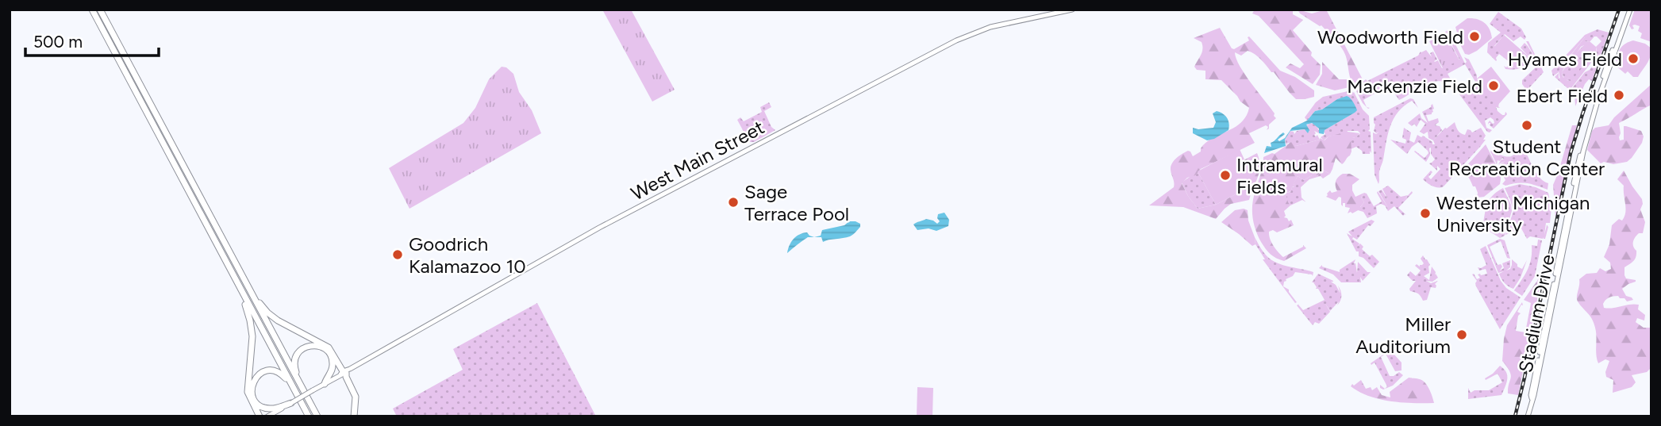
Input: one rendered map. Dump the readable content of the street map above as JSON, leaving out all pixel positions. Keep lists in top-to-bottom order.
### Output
{
  "streets": {
    "main road": ["West Main Street", "Stadium Drive"]
  },
  "places": [
    "Woodworth Field",
    "Hyames Field",
    "Mackenzie Field",
    "Ebert Field",
    "Student Recreation Center",
    "Intramural Fields",
    "Sage Terrace Pool",
    "Western Michigan University",
    "Goodrich Kalamazoo 10",
    "Miller Auditorium"
  ],
  "scale_bar": "500 m"
}
